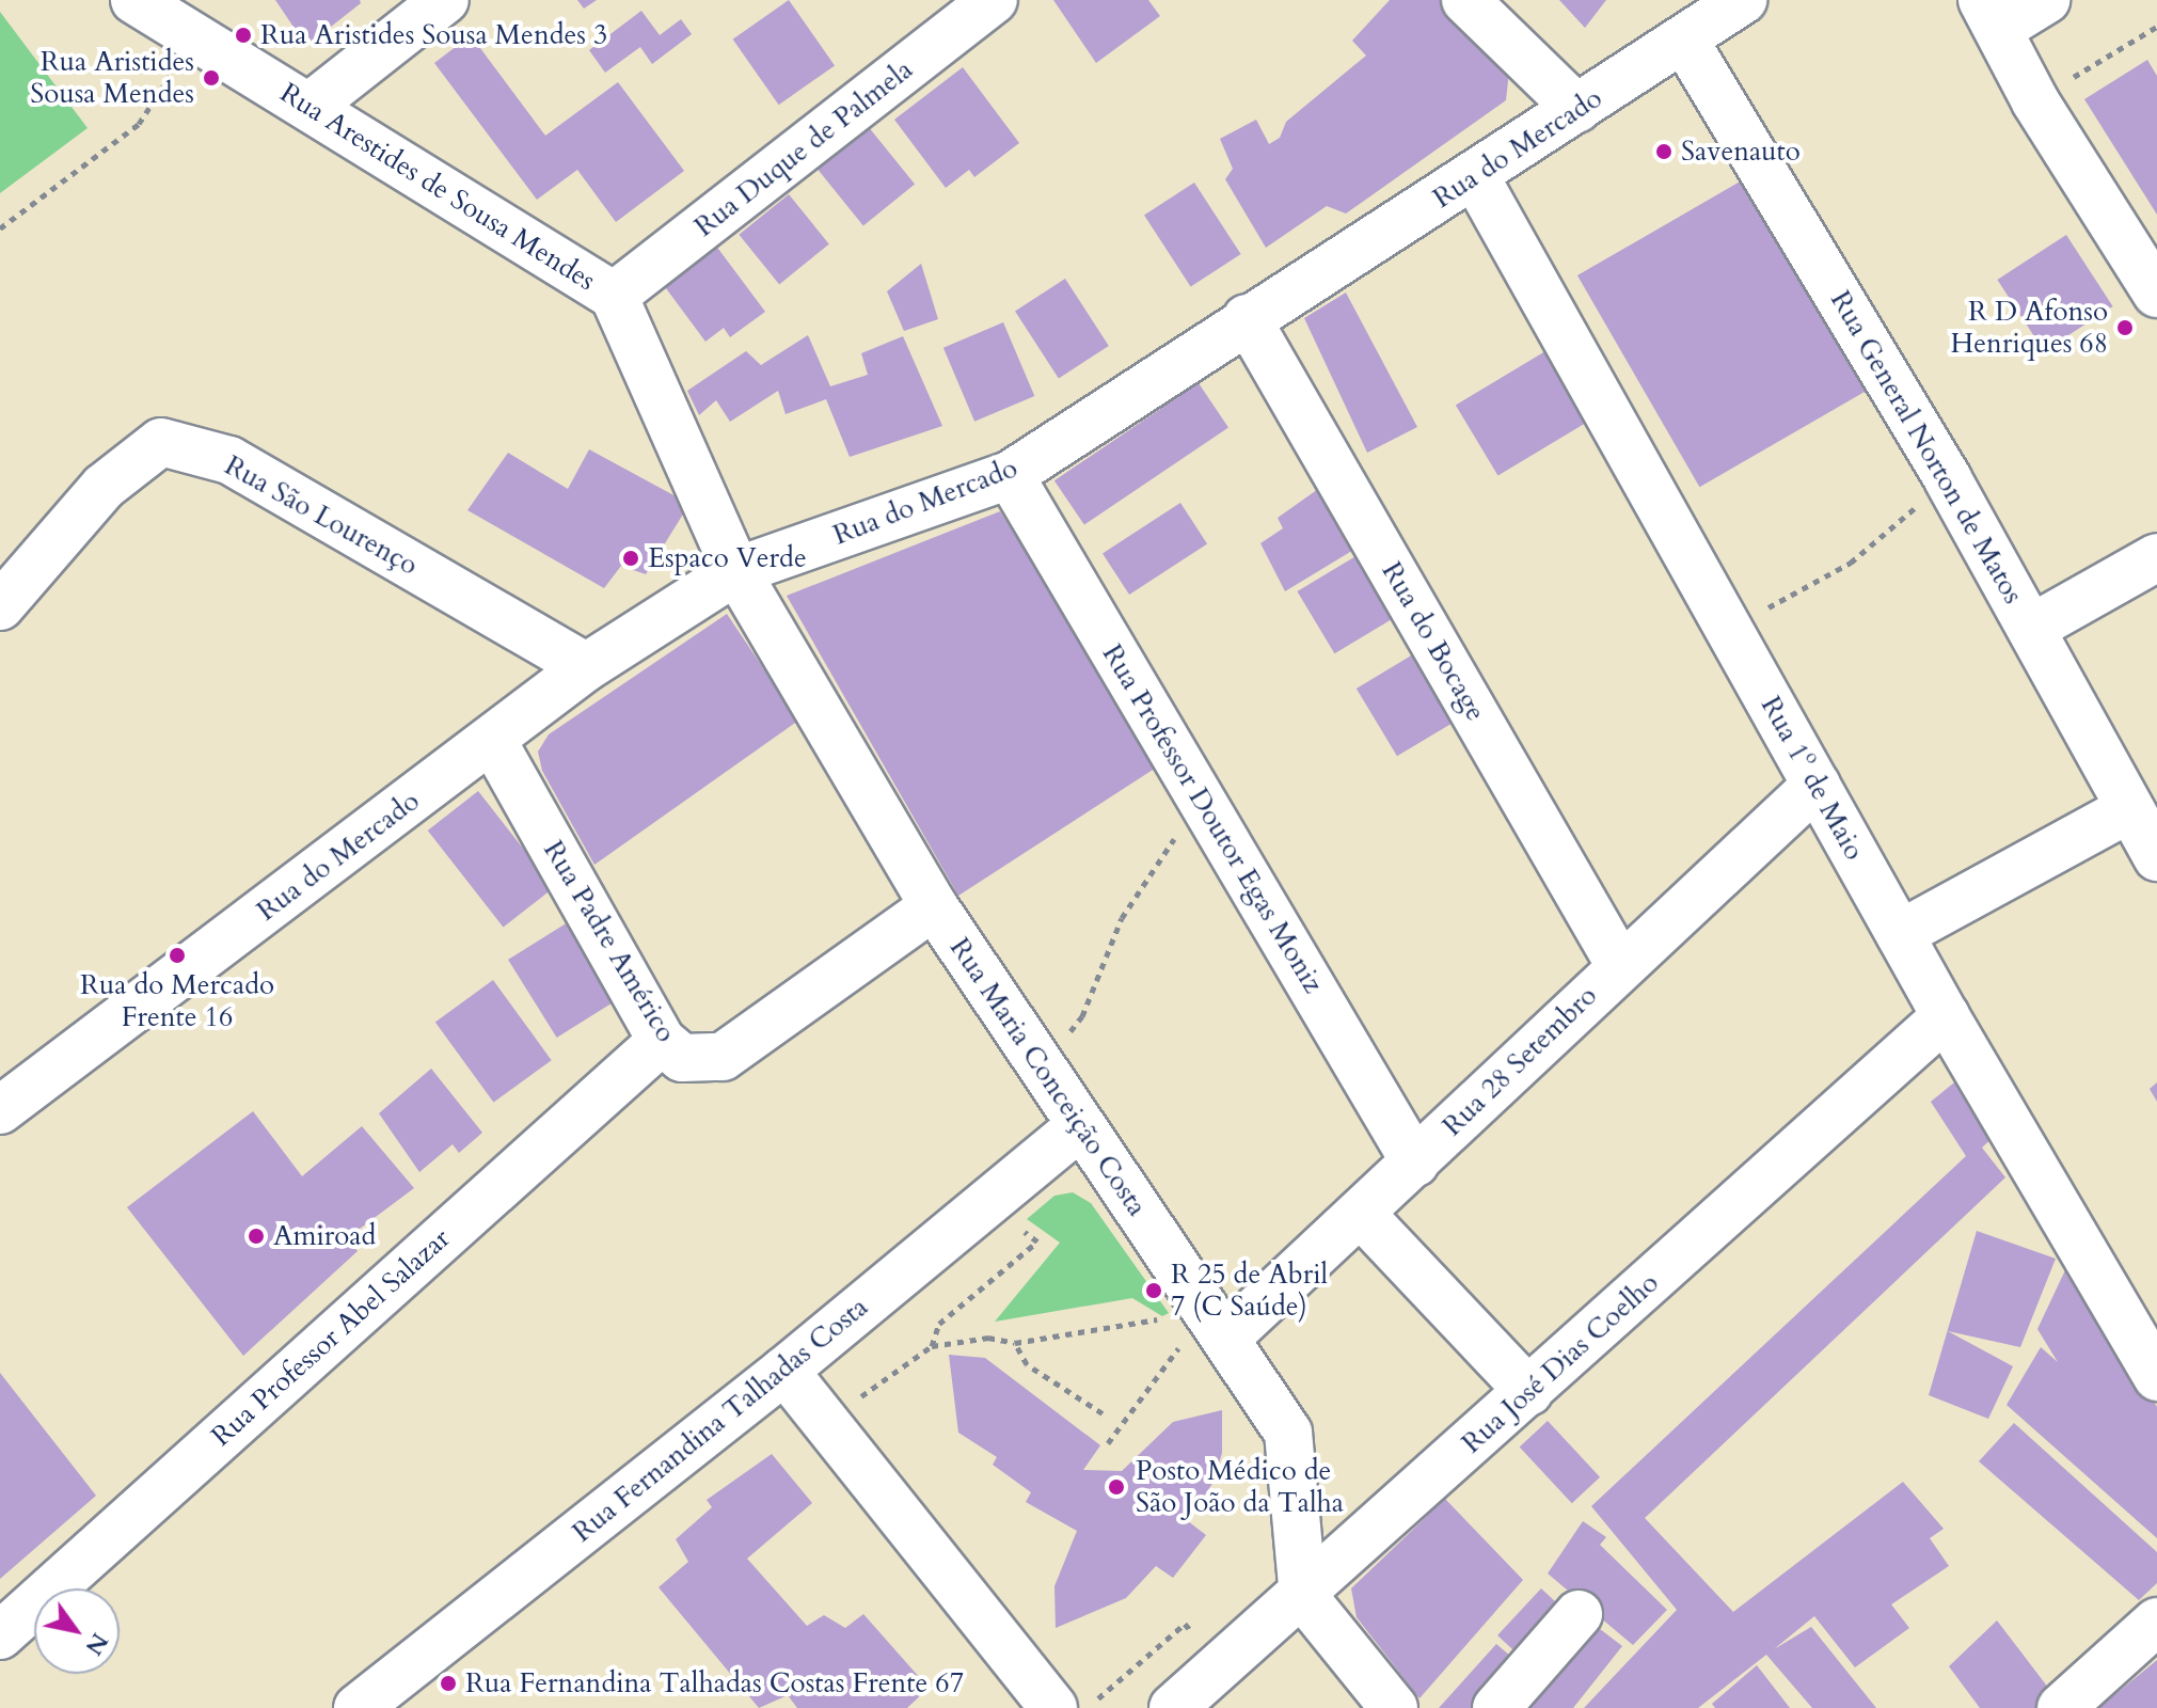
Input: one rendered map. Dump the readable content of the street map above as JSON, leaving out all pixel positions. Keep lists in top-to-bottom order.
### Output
{
  "streets": {
    "street": [
      "Rua Duque de Palmela",
      "Rua do Mercado",
      "Rua Arestides de Sousa Mendes",
      "Rua General Norton de Matos",
      "Rua São Lourenço",
      "Rua do Bocage",
      "Rua 1º de Maio",
      "Rua Professor Doutor Egas Moniz",
      "Rua Padre Américo",
      "Rua 28 Setembro",
      "Rua Maria Conceição Costa",
      "Rua Professor Abel Salazar",
      "Rua José Dias Coelho",
      "Rua Fernandina Talhadas Costa"
    ]
  },
  "crossings": [
    ["Rua Duque de Palmela", "Rua Arestides de Sousa Mendes"],
    ["Rua do Mercado", "Rua Arestides de Sousa Mendes"],
    ["Rua do Mercado", "Rua General Norton de Matos"],
    ["Rua do Mercado", "Rua São Lourenço"],
    ["Rua do Mercado", "Rua do Bocage"],
    ["Rua do Mercado", "Rua 1º de Maio"],
    ["Rua do Mercado", "Rua Professor Doutor Egas Moniz"],
    ["Rua do Mercado", "Rua Padre Américo"],
    ["Rua do Mercado", "Rua Maria Conceição Costa"],
    ["Rua Arestides de Sousa Mendes", "Rua Maria Conceição Costa"],
    ["Rua do Bocage", "Rua 28 Setembro"],
    ["Rua 1º de Maio", "Rua 28 Setembro"],
    ["Rua 1º de Maio", "Rua José Dias Coelho"],
    ["Rua Professor Doutor Egas Moniz", "Rua 28 Setembro"],
    ["Rua Padre Américo", "Rua Maria Conceição Costa"],
    ["Rua Padre Américo", "Rua Professor Abel Salazar"],
    ["Rua 28 Setembro", "Rua Maria Conceição Costa"],
    ["Rua Maria Conceição Costa", "Rua José Dias Coelho"],
    ["Rua Maria Conceição Costa", "Rua Fernandina Talhadas Costa"]
  ],
  "places": [
    "Rua Aristides Sousa Mendes 3",
    "Rua Aristides Sousa Mendes",
    "Savenauto",
    "R D Afonso Henriques 68",
    "Espaco Verde",
    "Rua do Mercado Frente 16",
    "Amiroad",
    "R 25 de Abril 7 (C Saúde)",
    "Posto Médico de São João da Talha",
    "Rua Fernandina Talhadas Costas Frente 67"
  ],
  "north": "bottom right"
}
